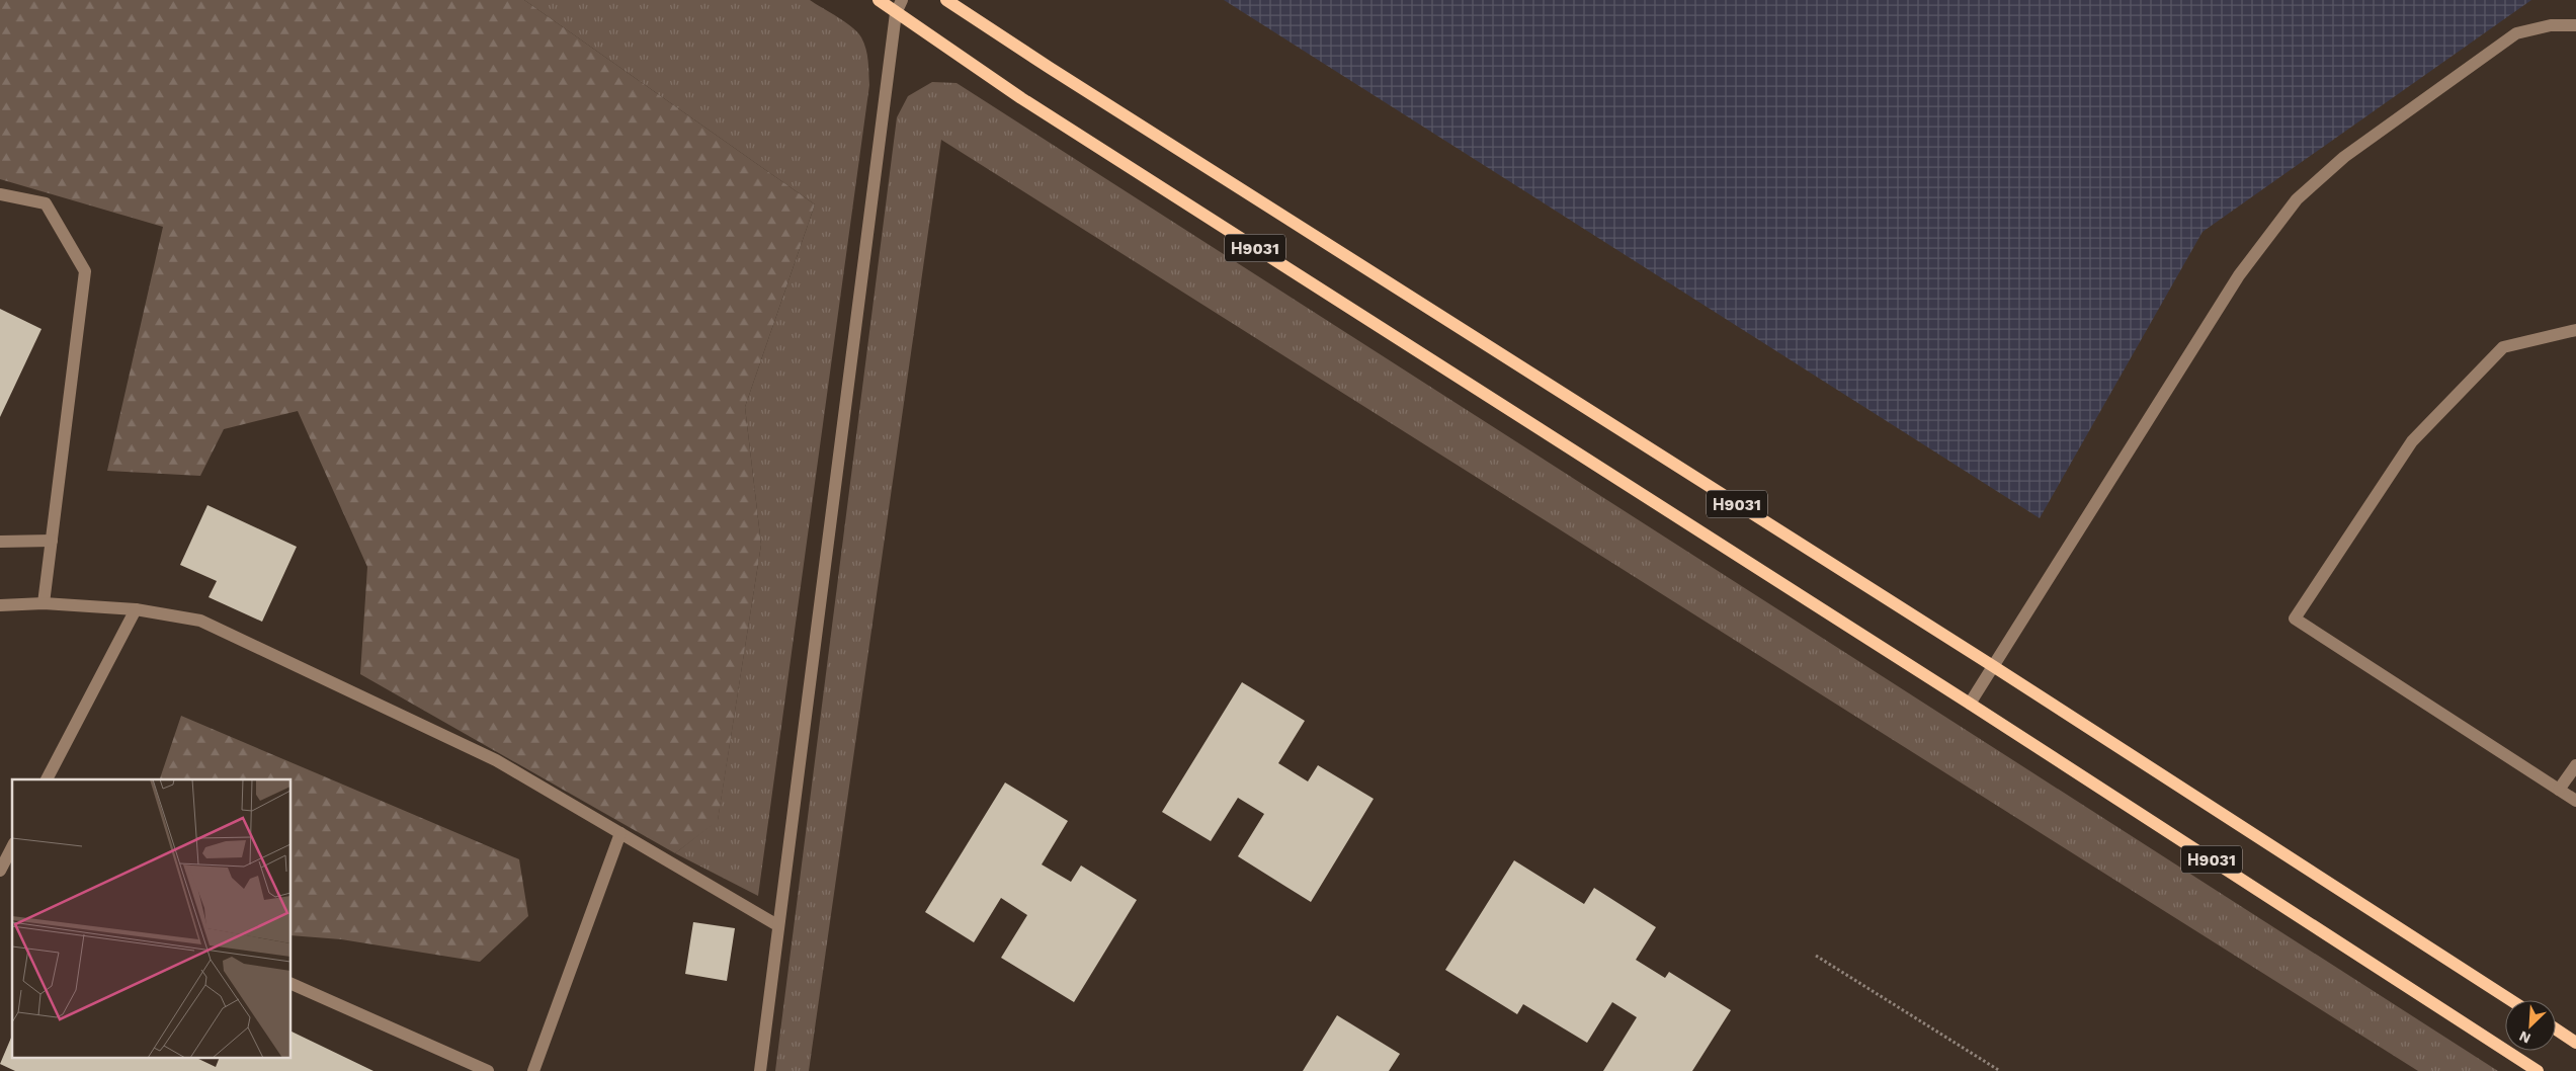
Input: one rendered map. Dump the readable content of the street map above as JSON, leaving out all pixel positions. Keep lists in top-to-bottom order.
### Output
{
  "streets": {
    "main road": ["Н9031"]
  },
  "north": "bottom left"
}
